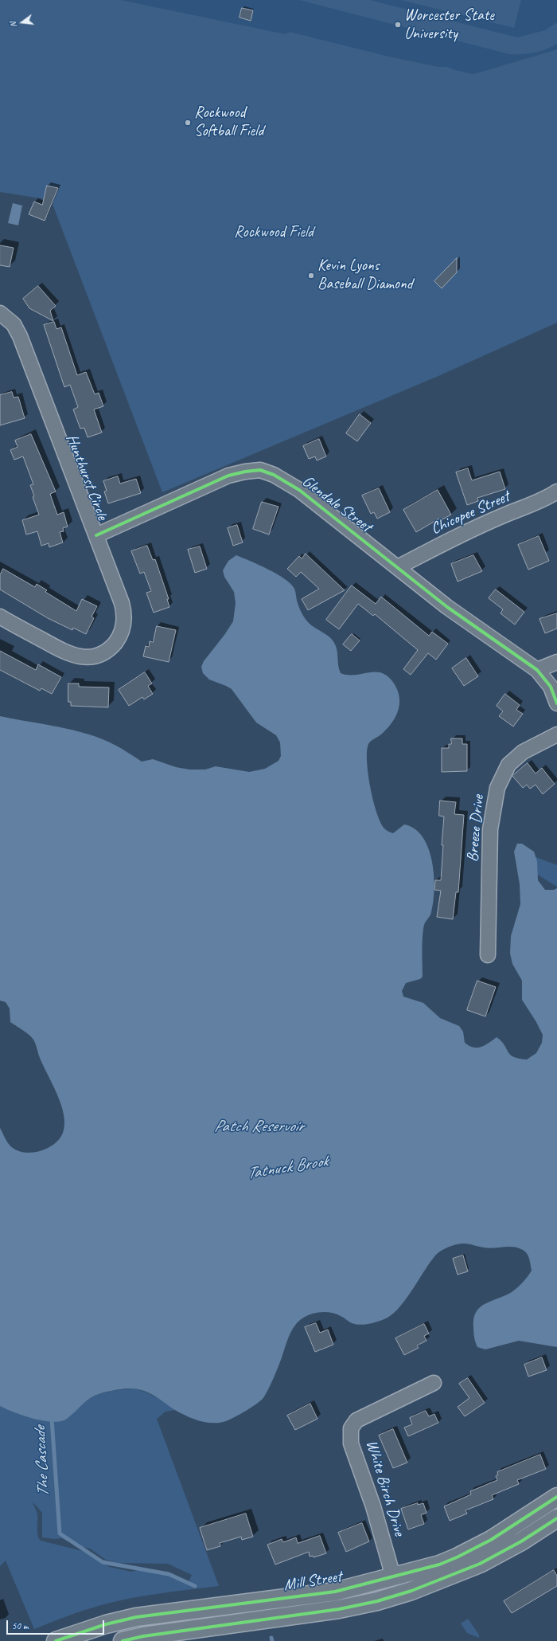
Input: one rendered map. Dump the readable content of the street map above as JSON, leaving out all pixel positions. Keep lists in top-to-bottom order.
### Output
{
  "streets": {
    "main road": ["Mill Street"],
    "street": [
      "Hunthurst Circle",
      "Glendale Street",
      "Chicopee Street",
      "Breeze Drive",
      "White Birch Drive"
    ]
  },
  "crossings": [
    ["Hunthurst Circle", "Glendale Street"],
    ["Glendale Street", "Chicopee Street"],
    ["White Birch Drive", "Mill Street"]
  ],
  "water": ["Patch Reservoir", "Tatnuck Brook", "The Cascade"],
  "parks": ["Rockwood Field"],
  "places": ["Worcester State University", "Rockwood Softball Field", "Kevin Lyons Baseball Diamond"],
  "scale_bar": "50 m",
  "north": "left"
}
